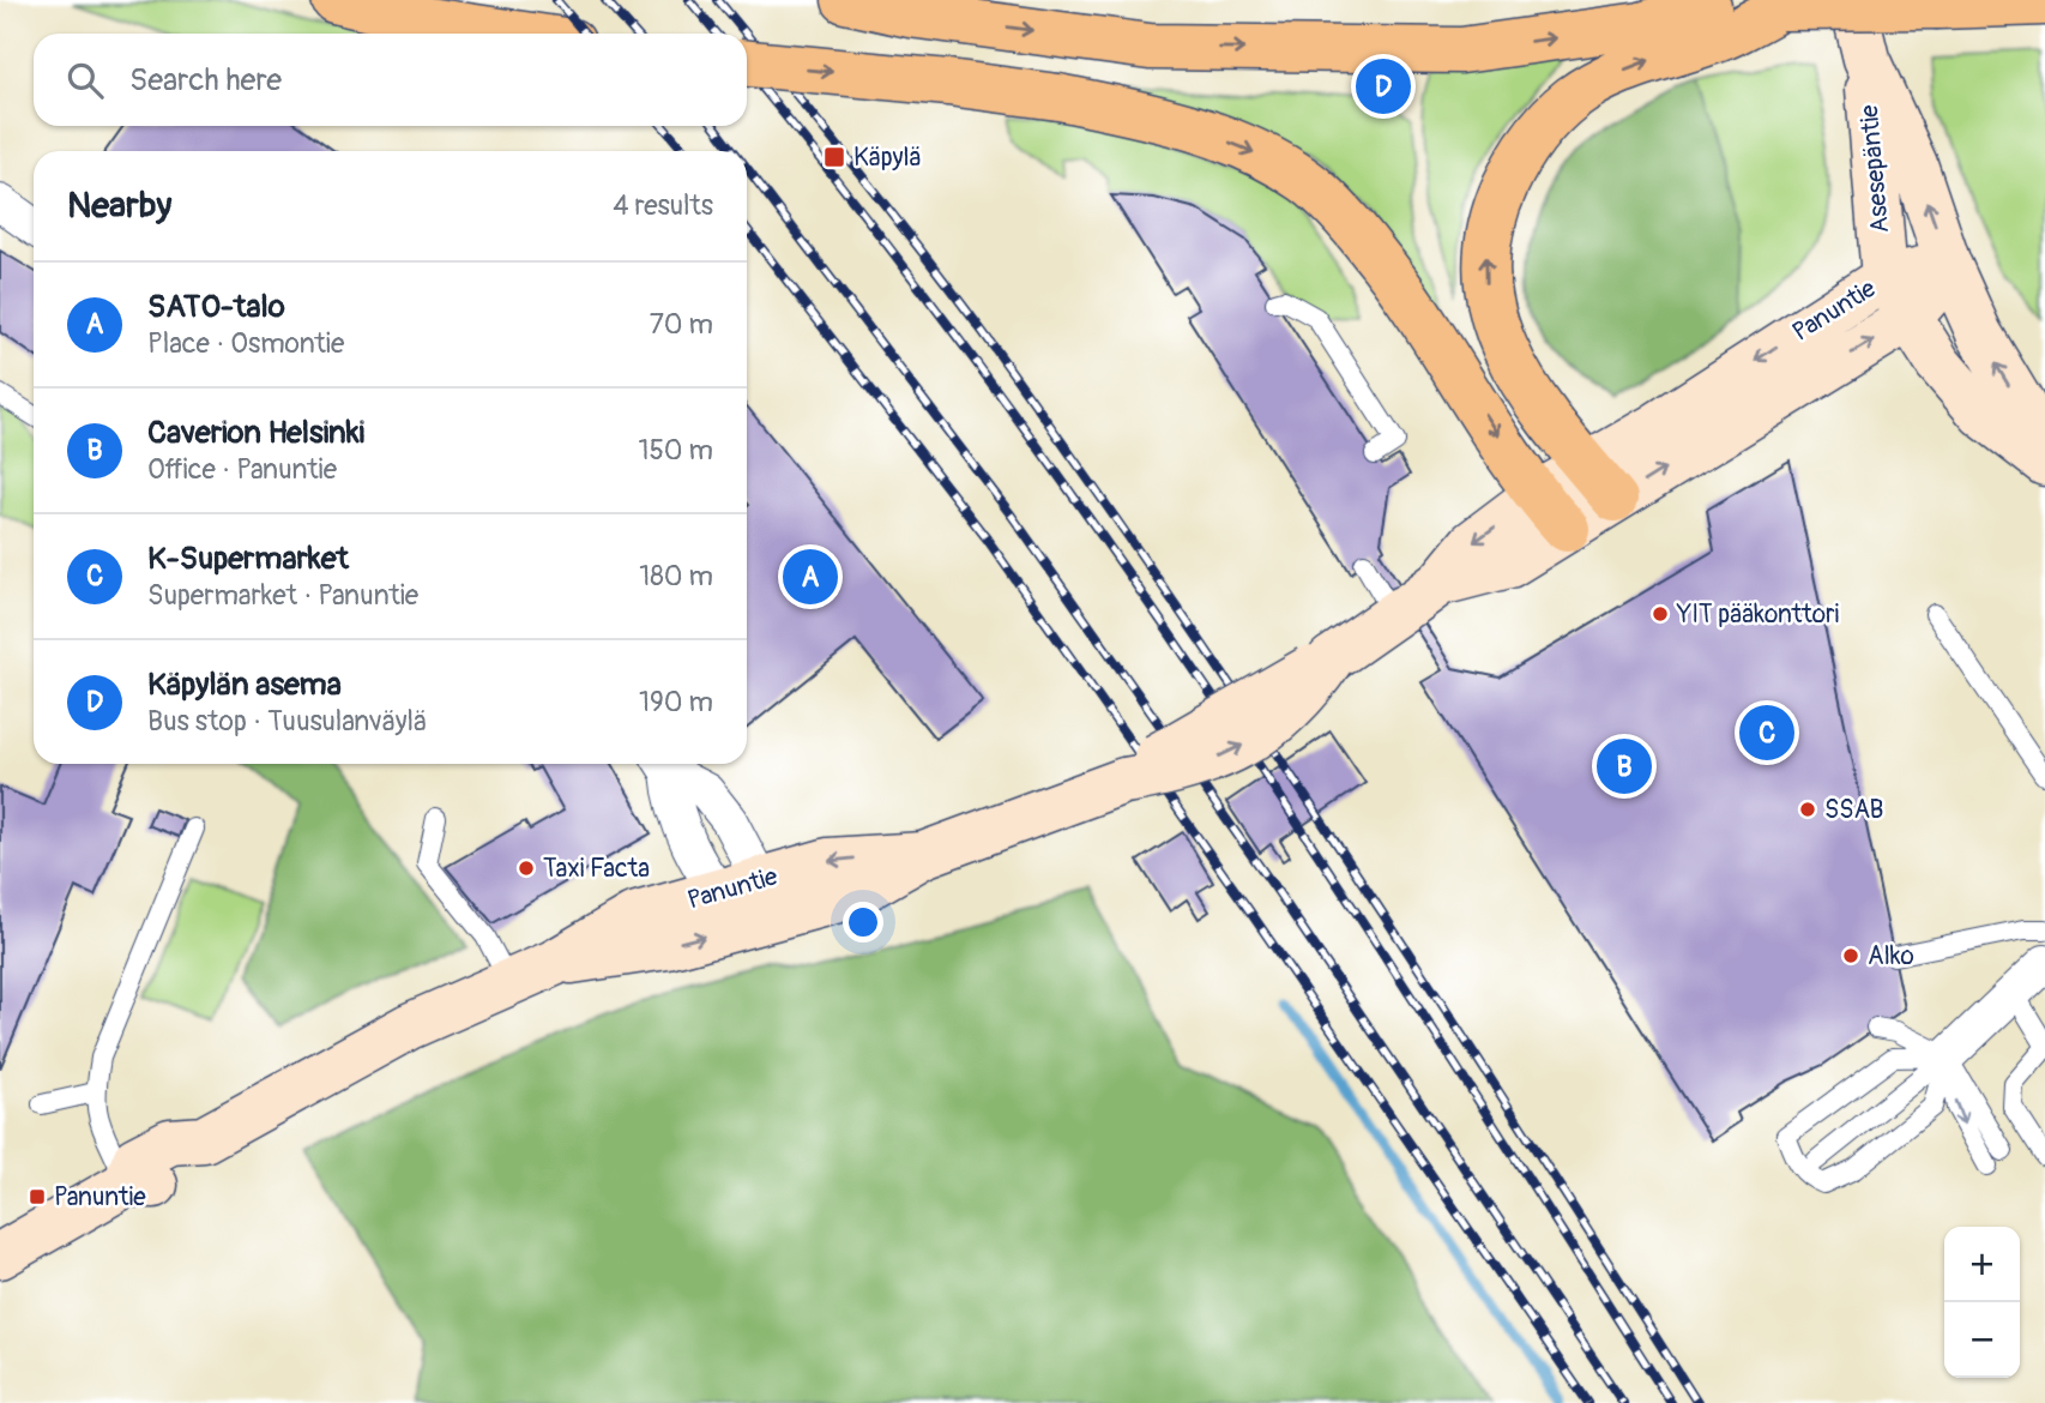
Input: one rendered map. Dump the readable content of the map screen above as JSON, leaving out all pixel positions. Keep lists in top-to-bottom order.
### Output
{
  "streets": {
    "main road": ["Asesepäntie", "Panuntie"]
  },
  "crossings": [
    ["Asesepäntie", "Panuntie"]
  ],
  "places": {
    "transit": ["Käpylä", "Panuntie"],
    "other": [
      "YIT pääkonttori",
      "SSAB",
      "Taxi Facta",
      "Alko"
    ]
  },
  "page": {
    "search": "Search here",
    "pins": [
      "D",
      "A",
      "C",
      "B"
    ],
    "heading": ["Nearby", "4 results"],
    "list": [
      {
        "mark": "A",
        "name": "SATO-talo",
        "note": "Place · Osmontie",
        "value": "70 m"
      },
      {
        "mark": "B",
        "name": "Caverion Helsinki",
        "note": "Office · Panuntie",
        "value": "150 m"
      },
      {
        "mark": "C",
        "name": "K-Supermarket",
        "note": "Supermarket · Panuntie",
        "value": "180 m"
      },
      {
        "mark": "D",
        "name": "Käpylän asema",
        "note": "Bus stop · Tuusulanväylä",
        "value": "190 m"
      }
    ],
    "map_buttons": ["+", "−"]
  }
}
